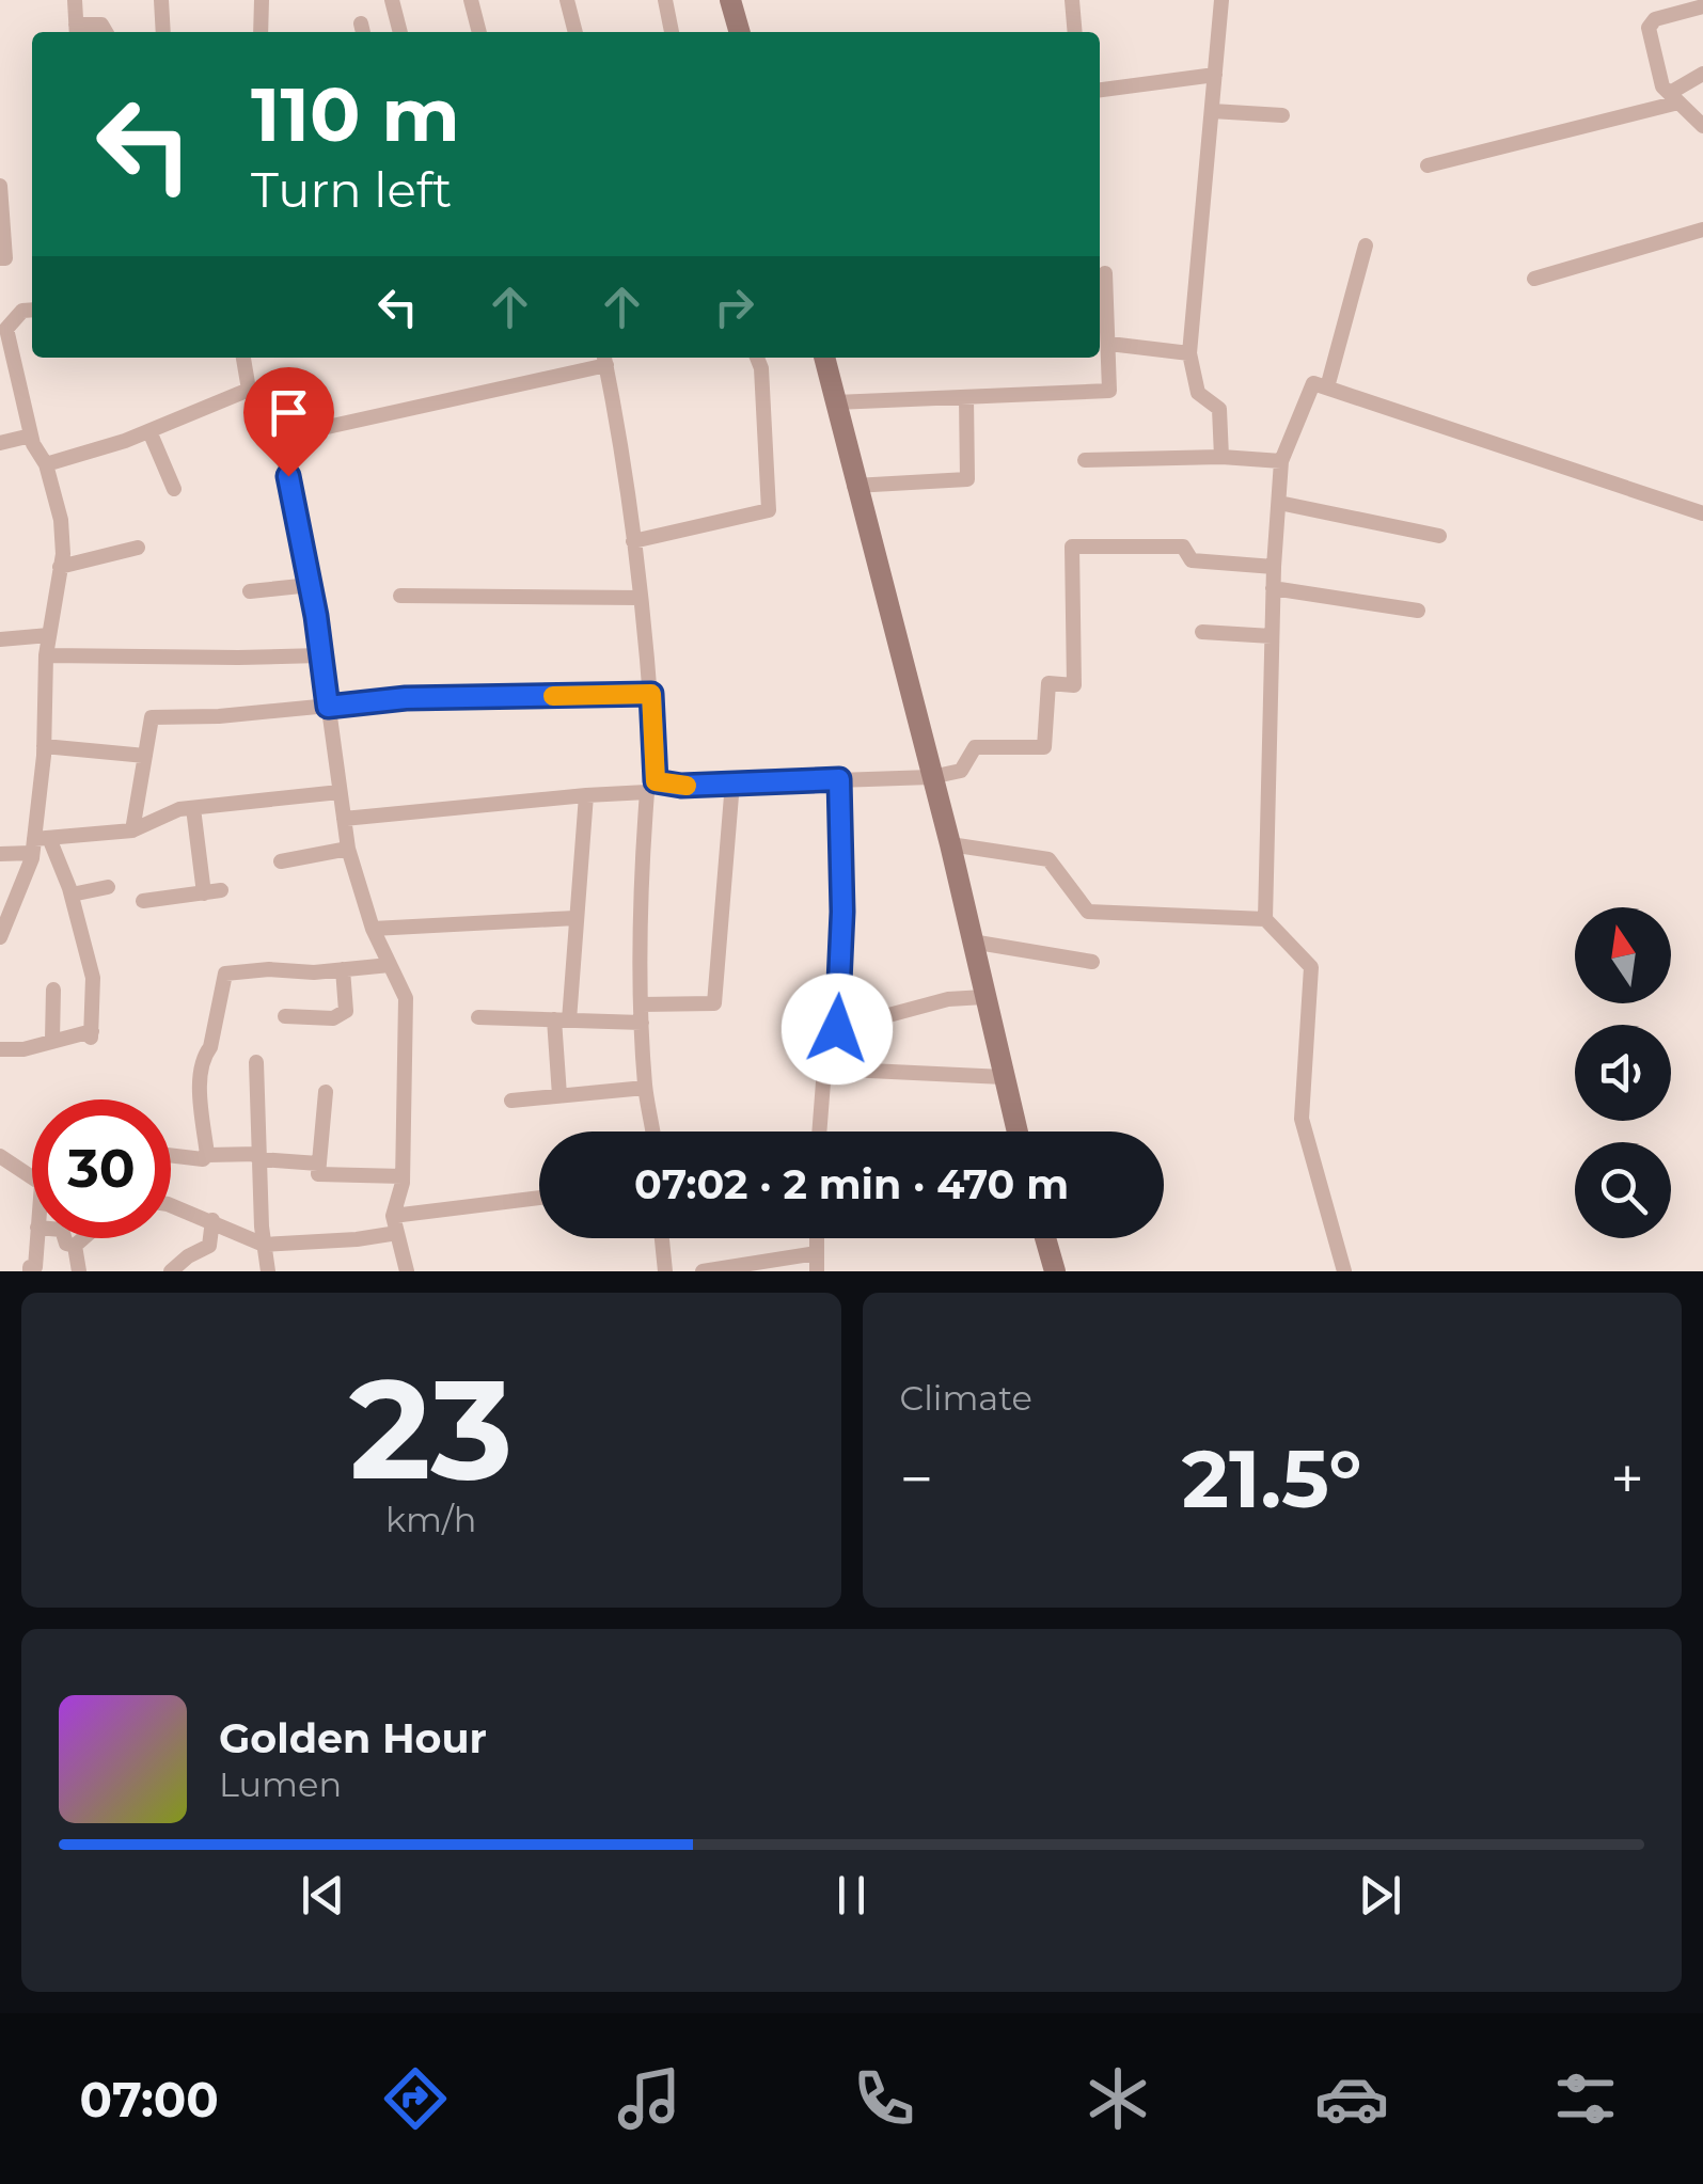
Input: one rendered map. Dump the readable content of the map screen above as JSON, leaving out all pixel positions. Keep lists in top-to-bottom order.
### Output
{
  "north": "top",
  "page": {
    "turn": ["110 m", "Turn left"],
    "limit": "30",
    "trip": "07:02 · 2 min · 470 m",
    "tile": [
      ["23", "km/h"],
      "Climate"
    ],
    "heat": ["−", "21.5°", "+"],
    "song": ["Golden Hour", "Lumen"],
    "tabs": "07:00"
  }
}
